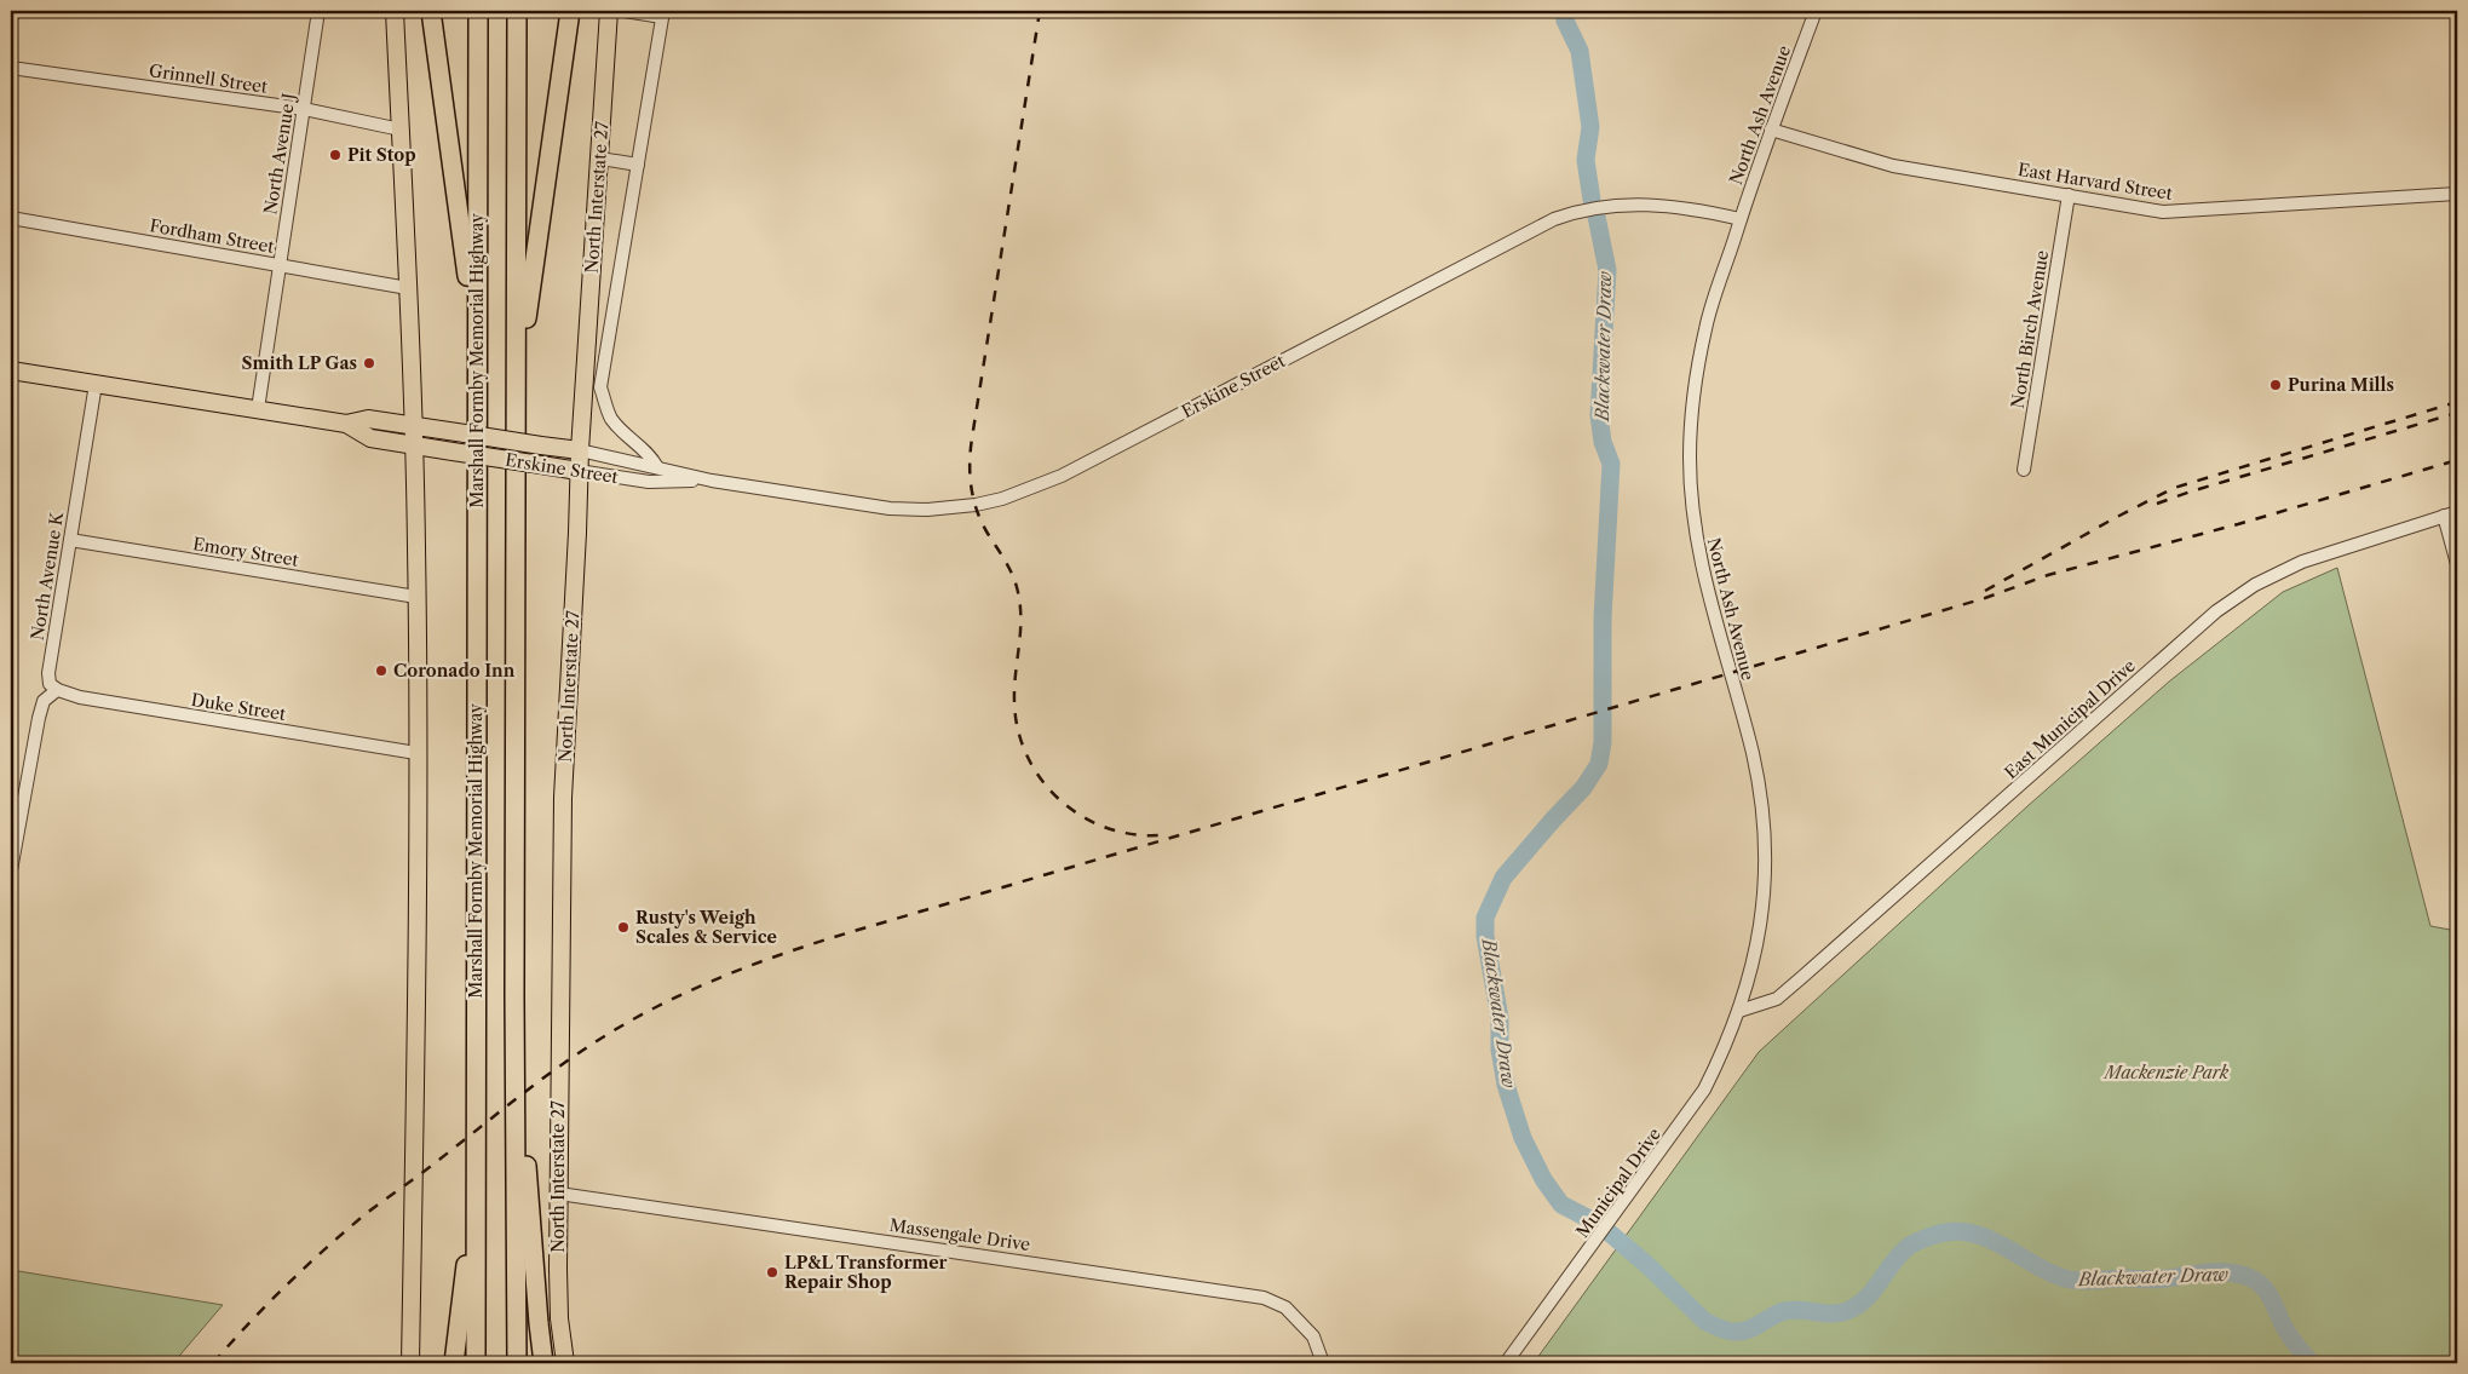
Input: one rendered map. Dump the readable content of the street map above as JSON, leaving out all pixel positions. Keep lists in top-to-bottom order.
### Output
{
  "streets": {
    "highway": ["Marshall Formby Memorial Highway"],
    "main road": ["North Interstate 27", "Erskine Street"],
    "street": [
      "Grinnell Street",
      "North Ash Avenue",
      "North Avenue J",
      "East Harvard Street",
      "Fordham Street",
      "North Birch Avenue",
      "Emory Street",
      "North Avenue K",
      "Duke Street",
      "East Municipal Drive",
      "Municipal Drive",
      "Massengale Drive"
    ]
  },
  "crossings": [
    ["Grinnell Street", "North Avenue J"],
    ["North Ash Avenue", "East Harvard Street"],
    ["North Ash Avenue", "Erskine Street"],
    ["North Ash Avenue", "East Municipal Drive"],
    ["North Ash Avenue", "Municipal Drive"],
    ["North Avenue J", "Fordham Street"],
    ["North Avenue J", "Erskine Street"],
    ["East Harvard Street", "North Birch Avenue"],
    ["North Interstate 27", "Erskine Street"],
    ["North Interstate 27", "Massengale Drive"],
    ["Erskine Street", "North Avenue K"],
    ["Emory Street", "North Avenue K"],
    ["North Avenue K", "Duke Street"],
    ["East Municipal Drive", "Municipal Drive"]
  ],
  "water": ["Blackwater Draw"],
  "parks": ["Mackenzie Park"],
  "places": [
    "Pit Stop",
    "Smith LP Gas",
    "Purina Mills",
    "Coronado Inn",
    "Rusty's Weigh Scales & Service",
    "LP&L Transformer Repair Shop"
  ]
}
